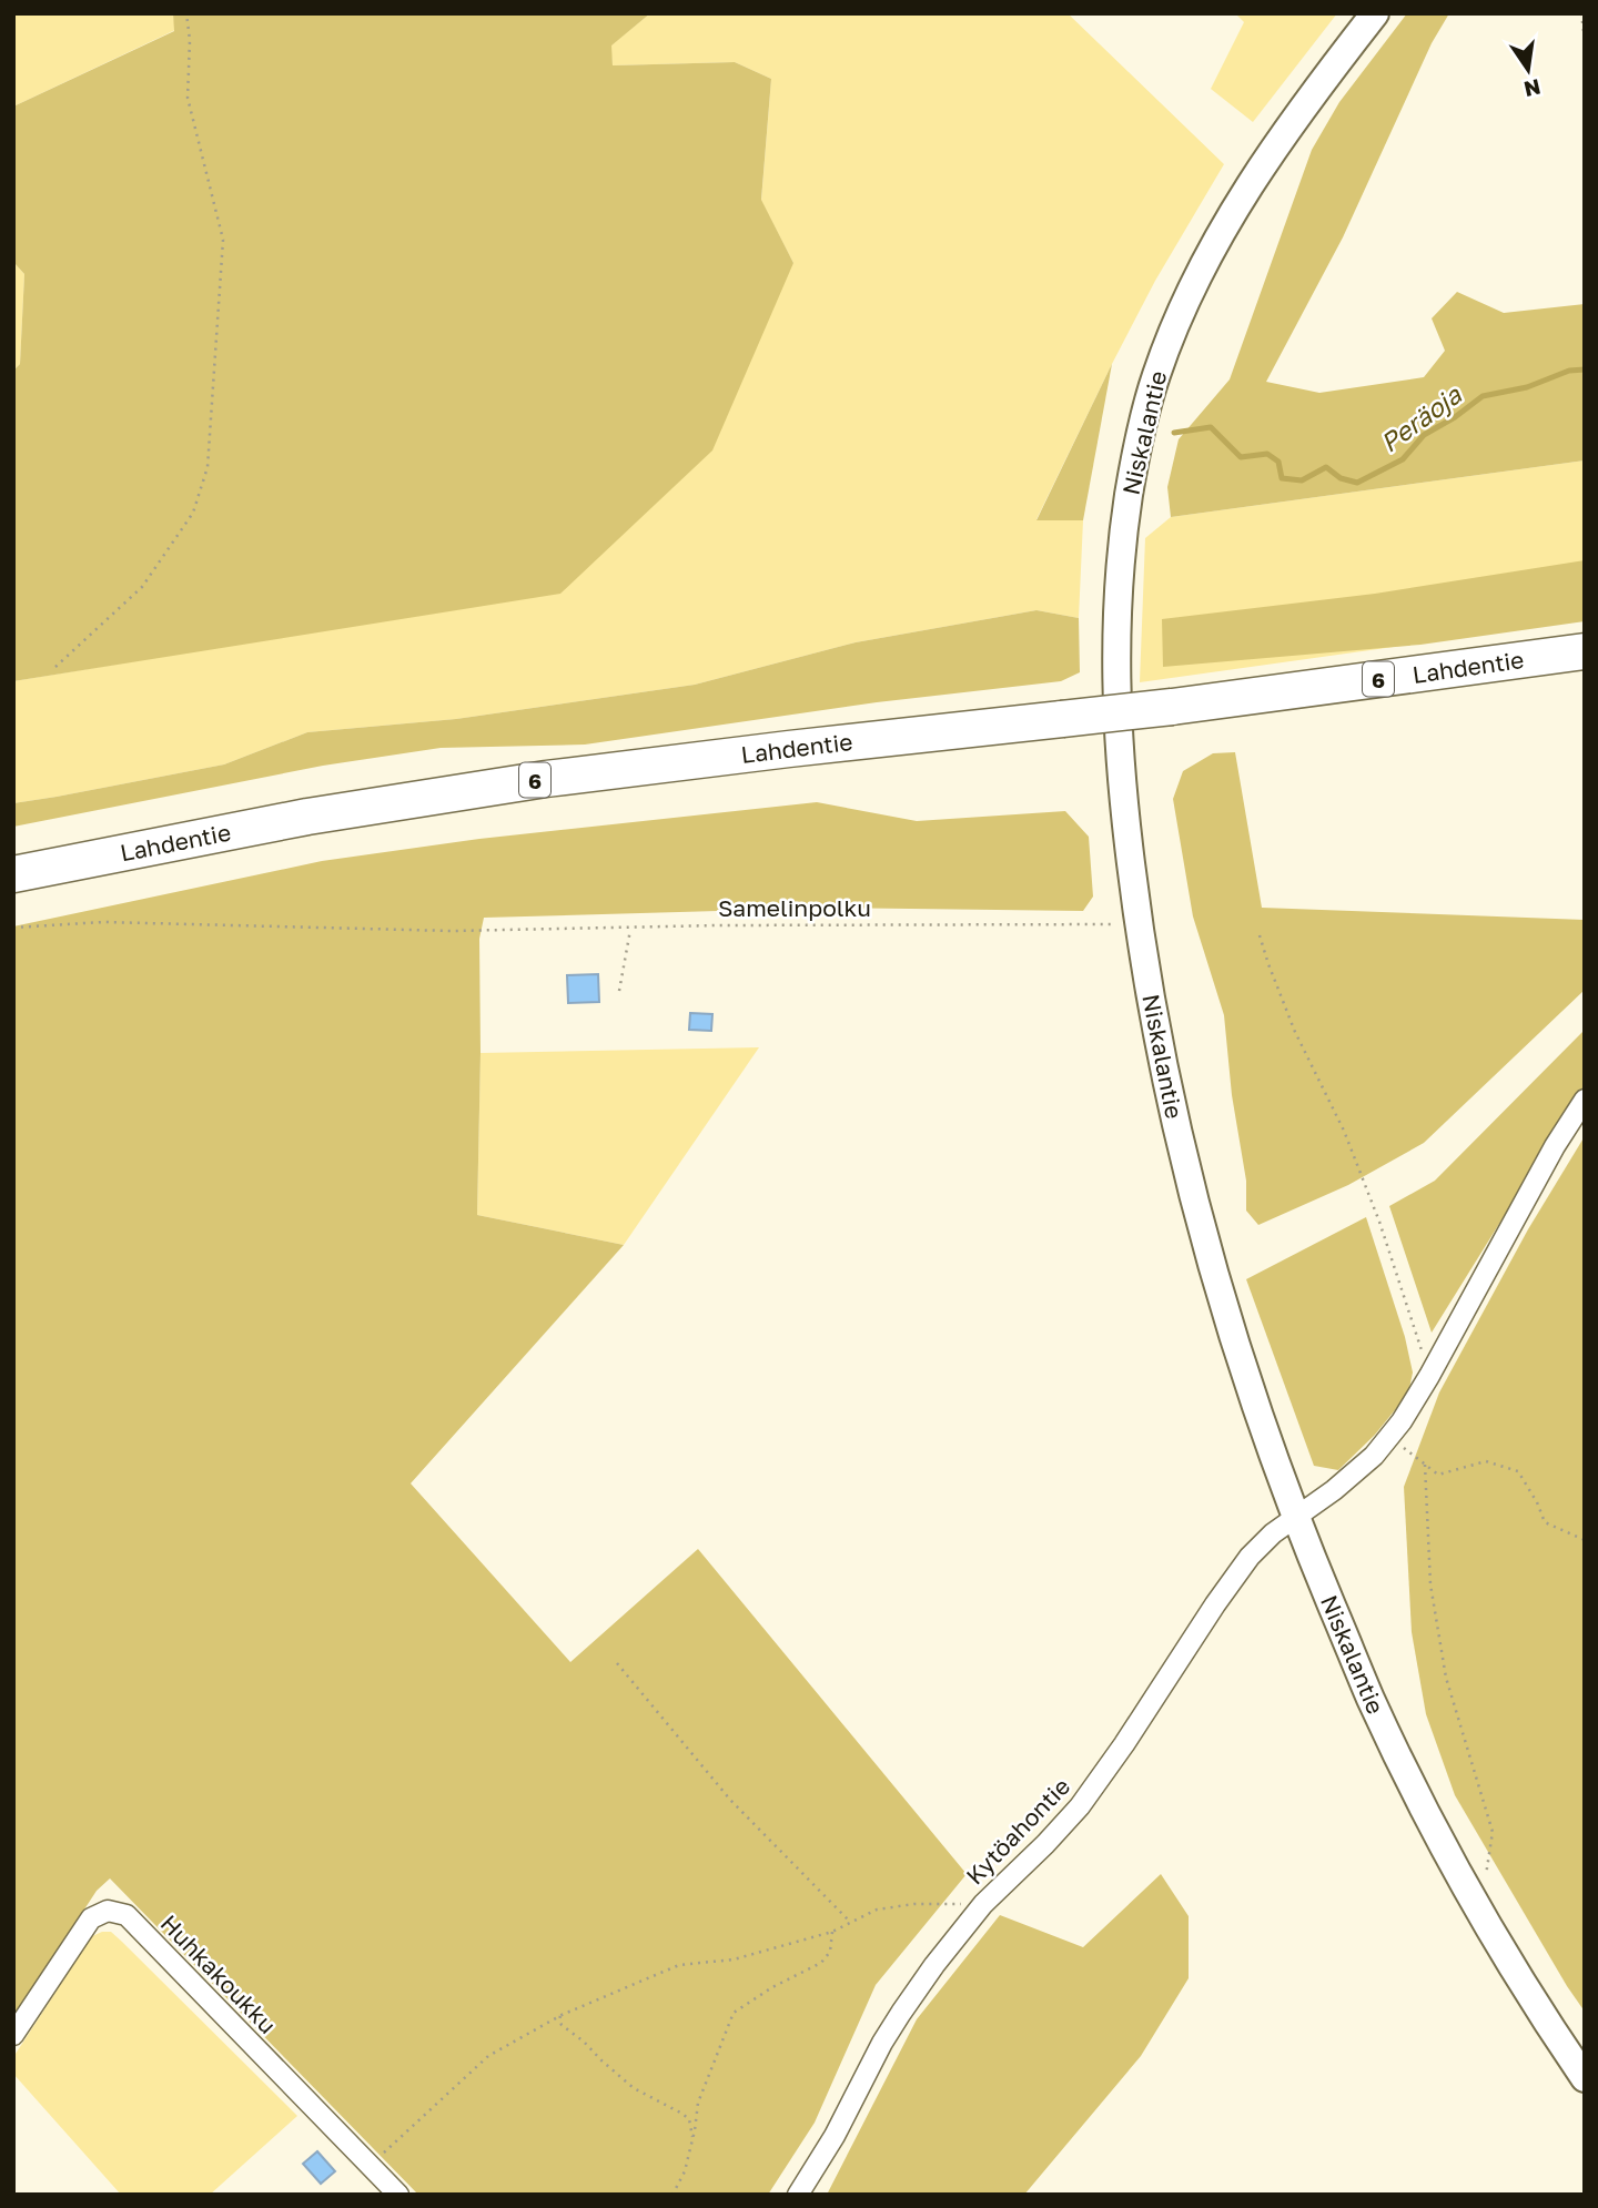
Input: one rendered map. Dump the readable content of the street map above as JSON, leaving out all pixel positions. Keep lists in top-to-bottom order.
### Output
{
  "streets": {
    "highway": ["Lahdentie", "6"],
    "street": ["Niskalantie", "Kytöahontie", "Huhkakoukku"],
    "path": ["Samelinpolku"]
  },
  "crossings": [
    ["Niskalantie", "Samelinpolku"],
    ["Niskalantie", "Kytöahontie"]
  ],
  "water": ["Peräoja"],
  "north": "bottom"
}
